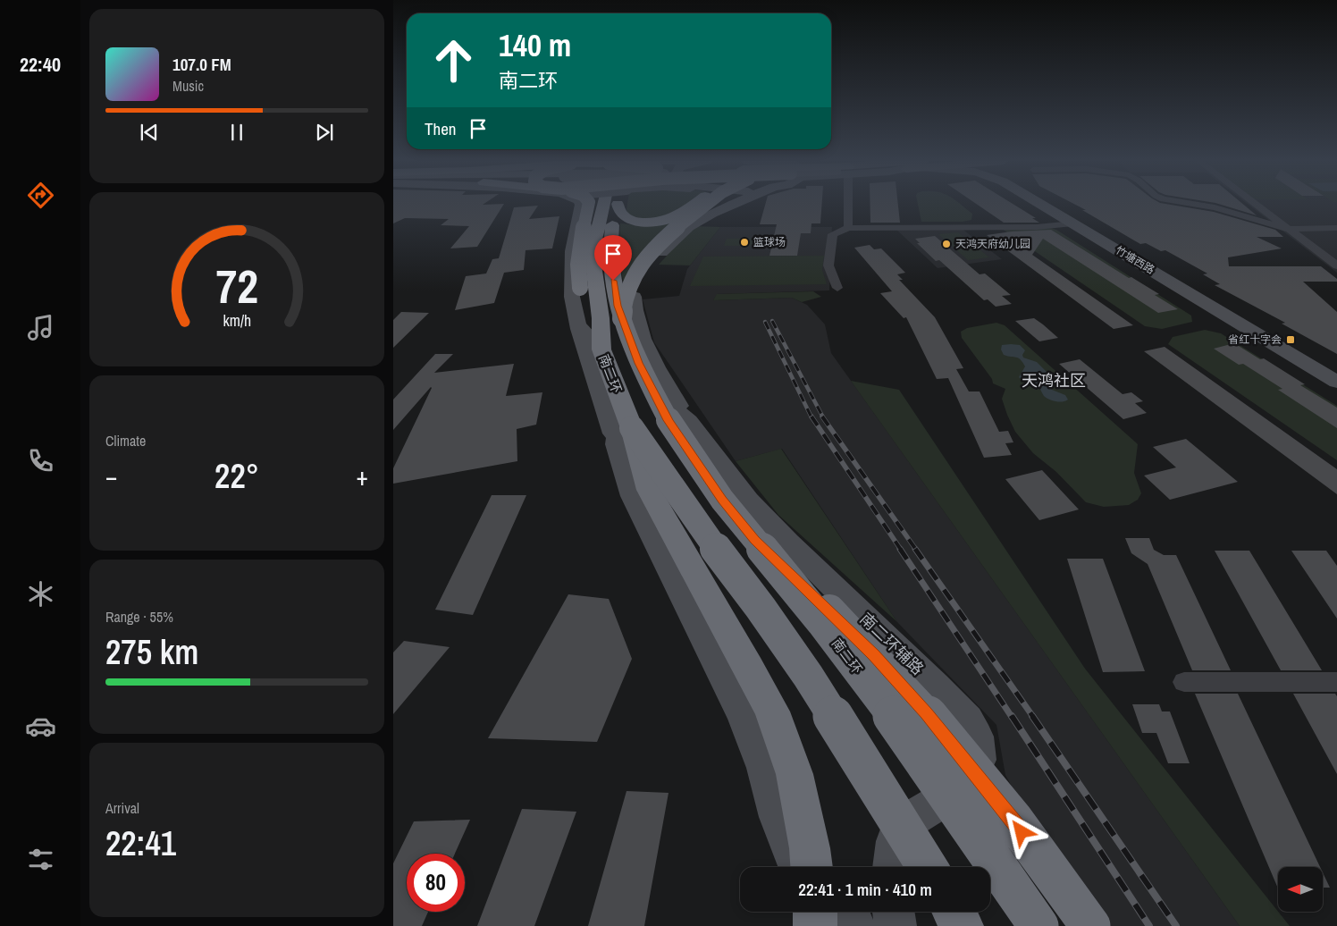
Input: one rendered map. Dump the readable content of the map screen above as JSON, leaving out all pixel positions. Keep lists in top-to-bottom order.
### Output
{
  "streets": {
    "highway": ["南二环"],
    "street": ["竹塘西路", "南二环辅路"]
  },
  "crossings": [
    ["南二环", "南二环辅路"]
  ],
  "districts": ["天鸿社区"],
  "places": {
    "other": ["篮球场", "天鸿天府幼儿园"],
    "transit": ["省红十字会"]
  },
  "north": "left",
  "page": {
    "tabs": "22:40",
    "turn": ["140 m", "南二环"],
    "song": ["107.0 FM", "Music"],
    "then": "Then",
    "tile": [
      "Climate",
      ["Range · 55%", "275 km"],
      ["Arrival", "22:41"]
    ],
    "heat": ["−", "22°", "+"],
    "limit": "80",
    "trip": "22:41 · 1 min · 410 m",
    "gauge": ["72", "km/h"]
  }
}
